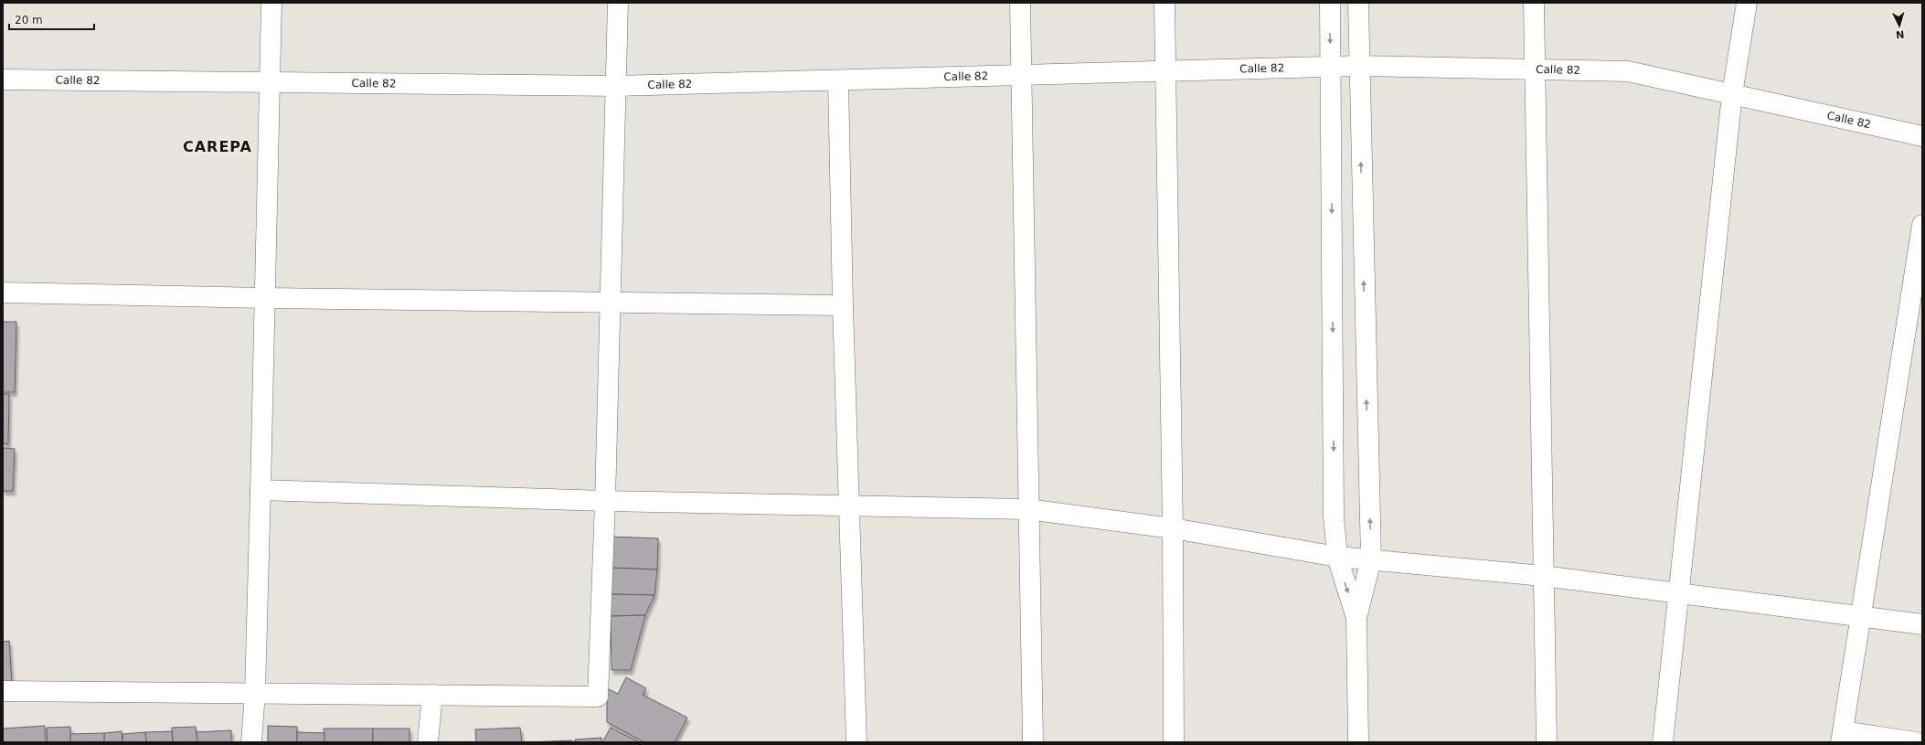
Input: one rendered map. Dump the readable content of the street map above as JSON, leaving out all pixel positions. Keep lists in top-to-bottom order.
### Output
{
  "streets": {
    "street": ["Calle 82"]
  },
  "districts": ["CAREPA"],
  "scale_bar": "20 m",
  "north": "bottom"
}
